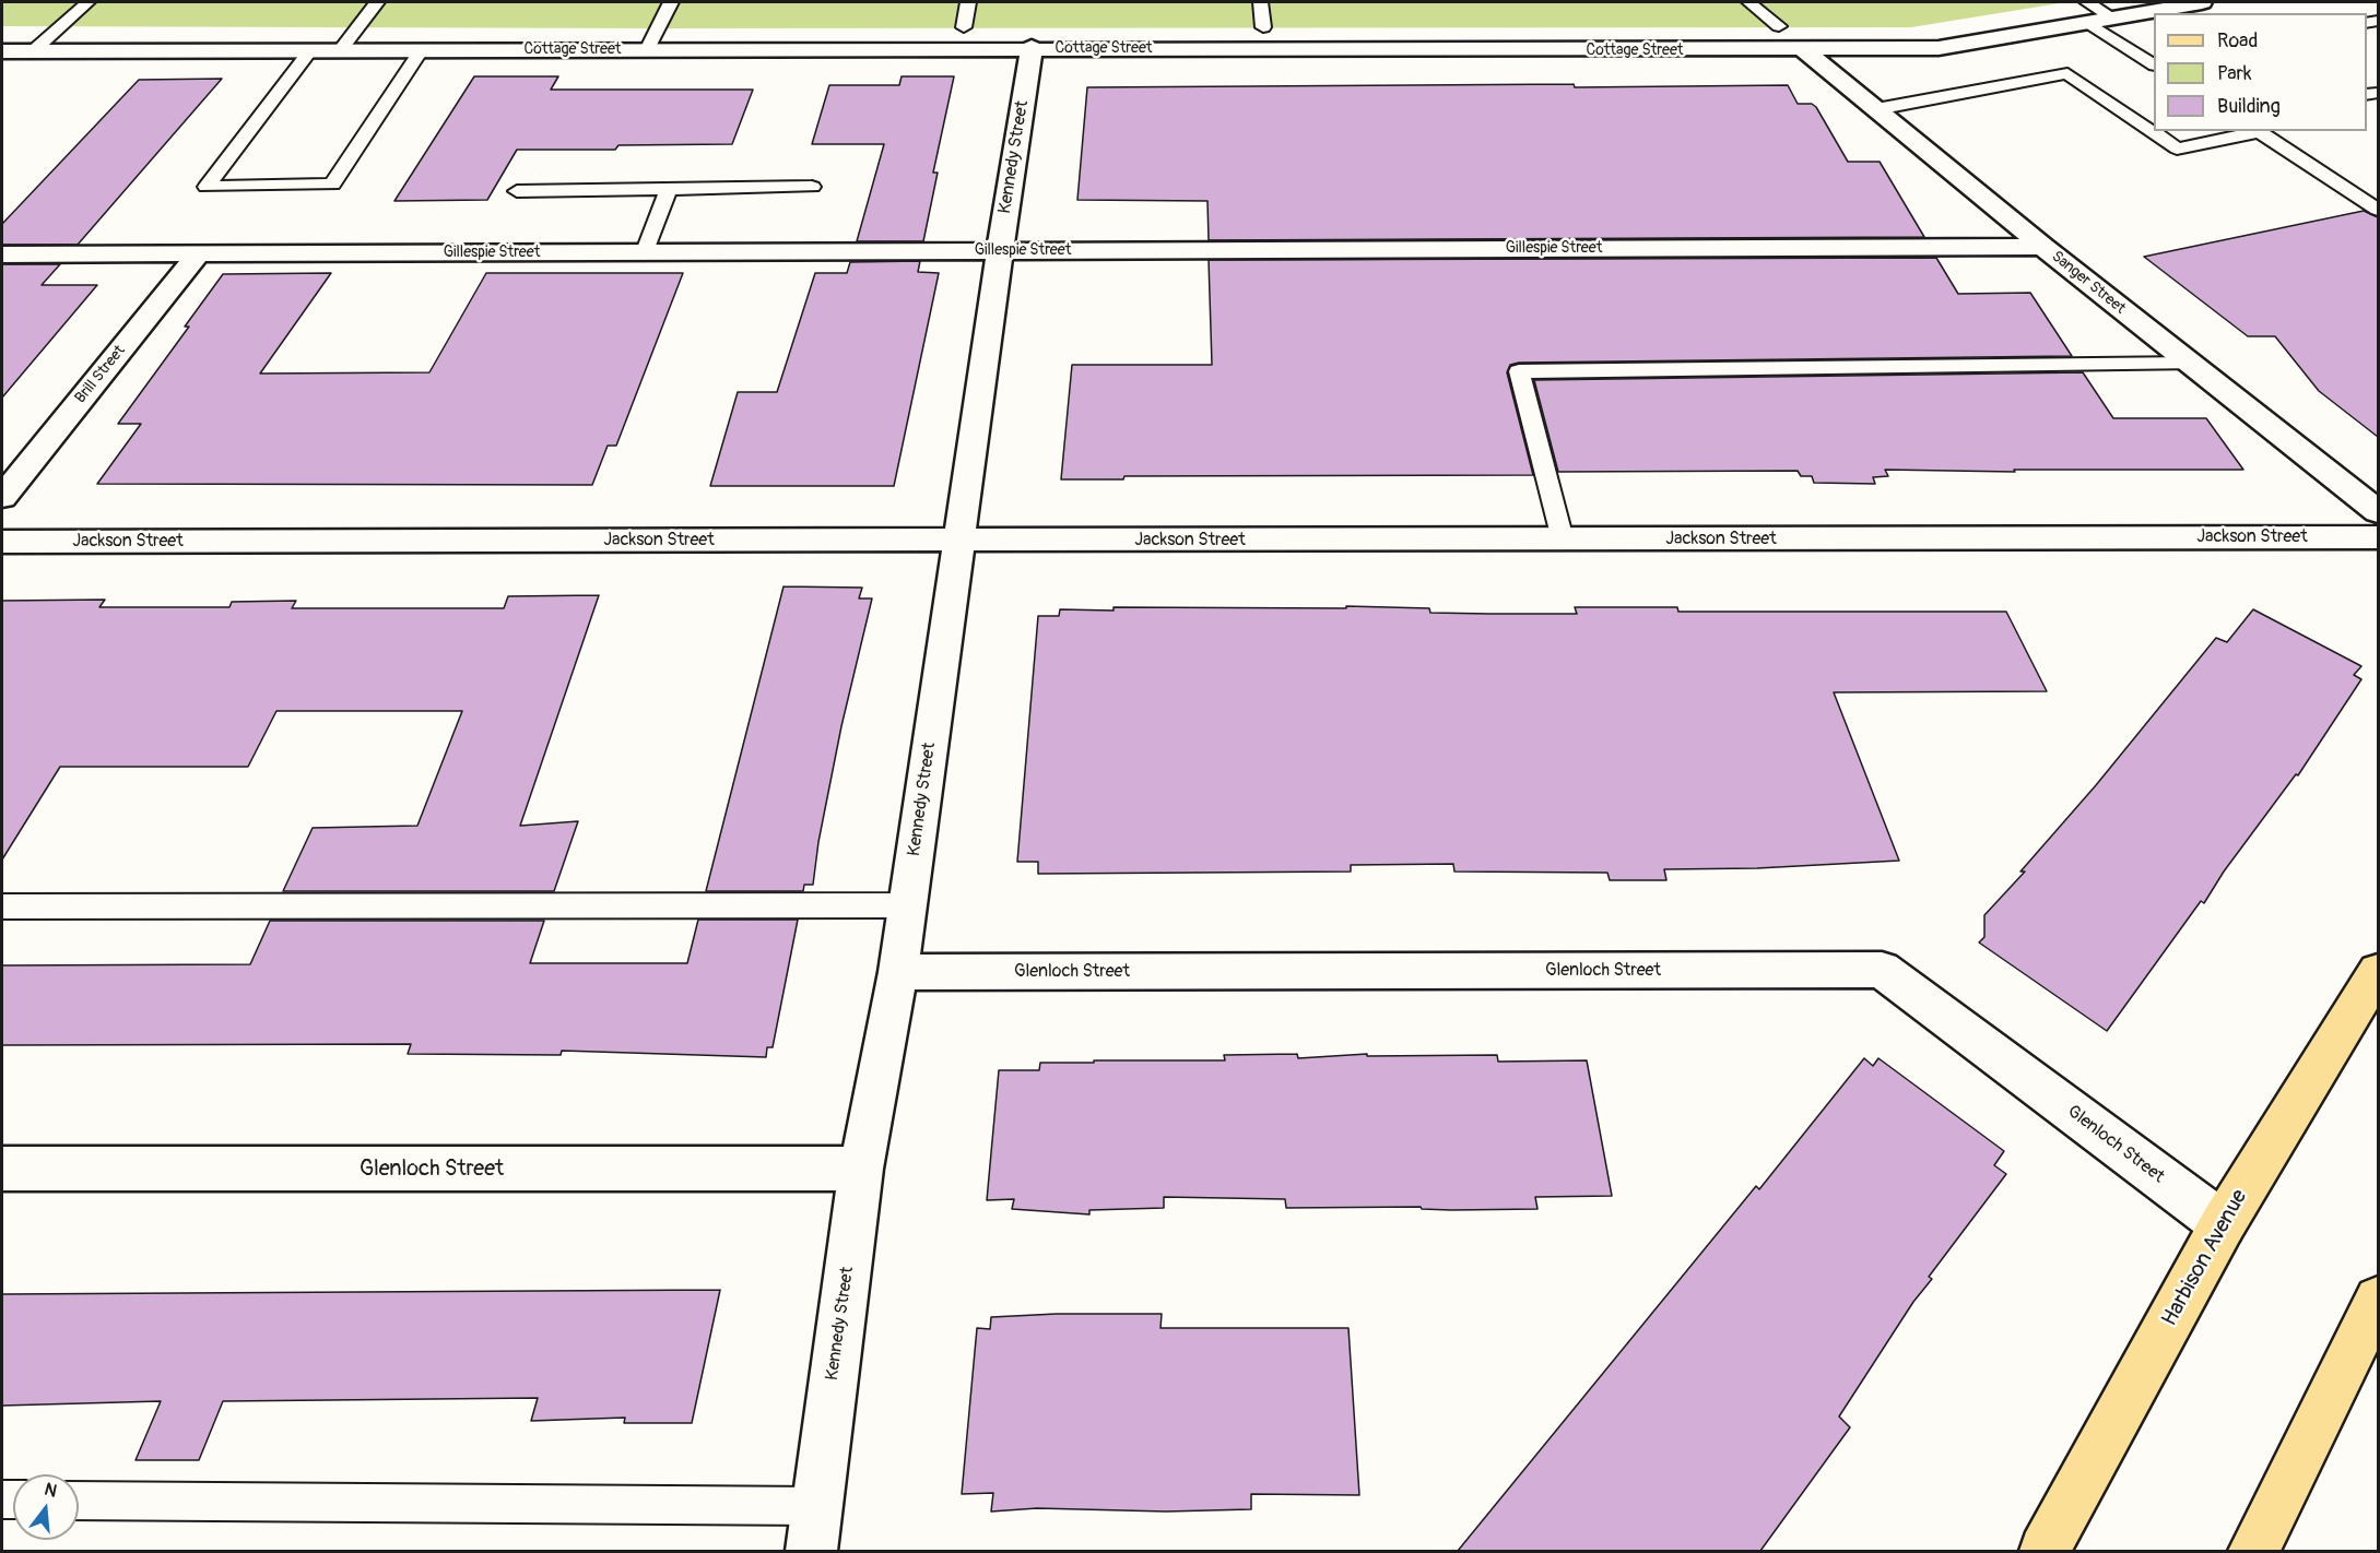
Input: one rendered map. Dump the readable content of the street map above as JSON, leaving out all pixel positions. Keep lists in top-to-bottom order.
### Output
{
  "streets": {
    "main road": ["Harbison Avenue"],
    "street": [
      "Cottage Street",
      "Kennedy Street",
      "Gillespie Street",
      "Sanger Street",
      "Brill Street",
      "Jackson Street",
      "Glenloch Street"
    ]
  },
  "crossings": [
    ["Cottage Street", "Kennedy Street"],
    ["Cottage Street", "Sanger Street"],
    ["Kennedy Street", "Gillespie Street"],
    ["Kennedy Street", "Jackson Street"],
    ["Kennedy Street", "Glenloch Street"],
    ["Gillespie Street", "Sanger Street"],
    ["Gillespie Street", "Brill Street"],
    ["Glenloch Street", "Harbison Avenue"]
  ],
  "legend": ["Road", "Park", "Building"],
  "north": "top"
}
